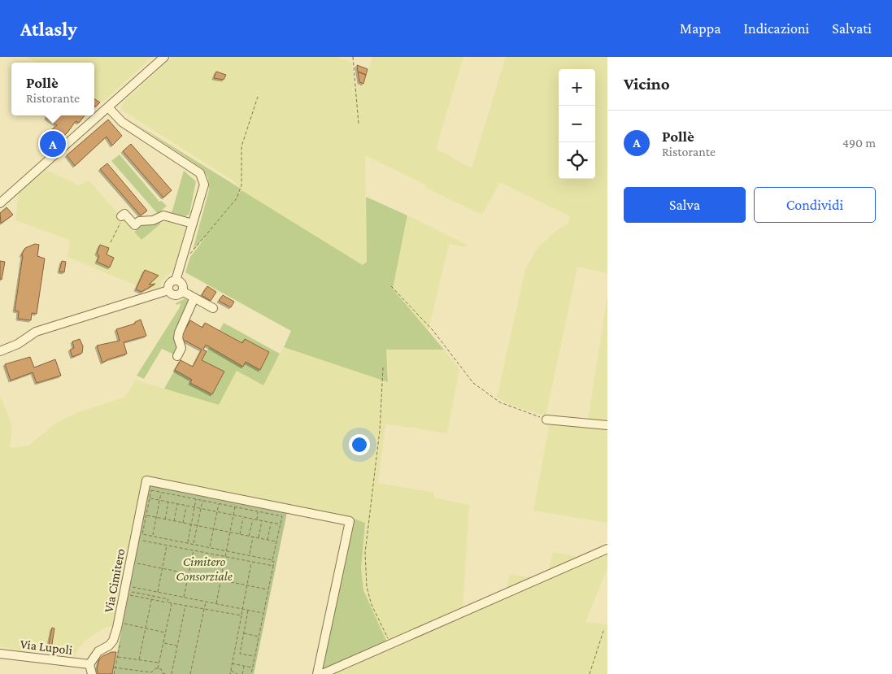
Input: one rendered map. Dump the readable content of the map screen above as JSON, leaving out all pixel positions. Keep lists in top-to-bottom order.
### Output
{
  "streets": {
    "street": ["Via Cimitero", "Via Lupoli"]
  },
  "crossings": [
    ["Via Cimitero", "Via Lupoli"]
  ],
  "parks": ["Cimitero Consorziale"],
  "page": {
    "header": "Atlasly",
    "nav": ["Mappa", "Indicazioni", "Salvati"],
    "heading": "Vicino",
    "popup": ["Pollè", "Ristorante"],
    "map_buttons": ["+", "−"],
    "list": [
      {
        "mark": "A",
        "name": "Pollè",
        "note": "Ristorante",
        "value": "490 m"
      }
    ],
    "pins": "A",
    "buttons": ["Salva", "Condividi"]
  }
}
